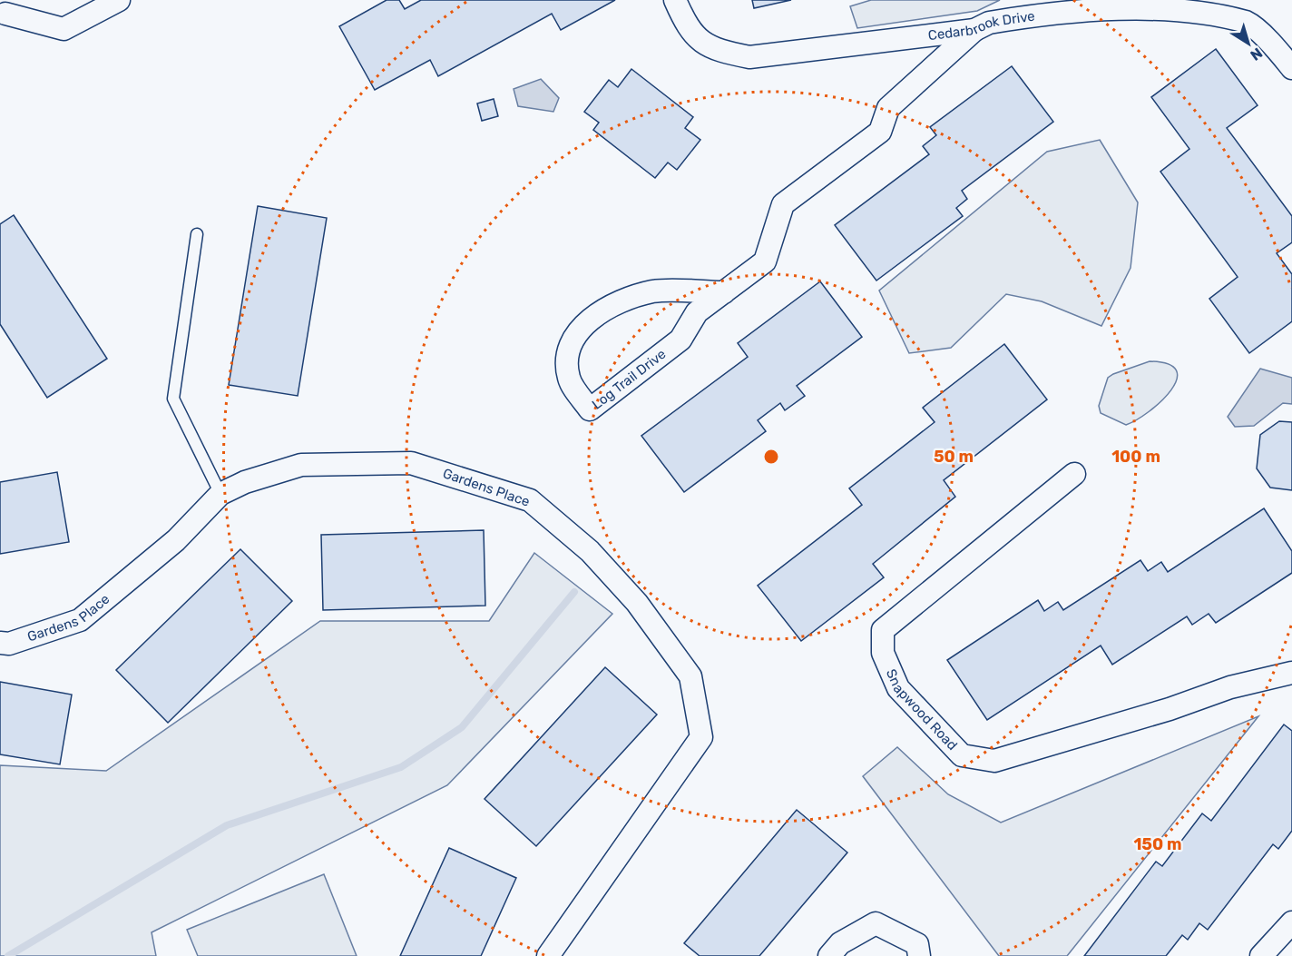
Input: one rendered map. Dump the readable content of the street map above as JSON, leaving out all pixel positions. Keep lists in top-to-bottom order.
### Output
{
  "streets": {
    "street": [
      "Cedarbrook Drive",
      "Log Trail Drive",
      "Gardens Place",
      "Snapwood Road"
    ]
  },
  "crossings": [
    ["Cedarbrook Drive", "Log Trail Drive"]
  ],
  "north": "bottom right",
  "rings": ["50 m", "100 m", "150 m"]
}
